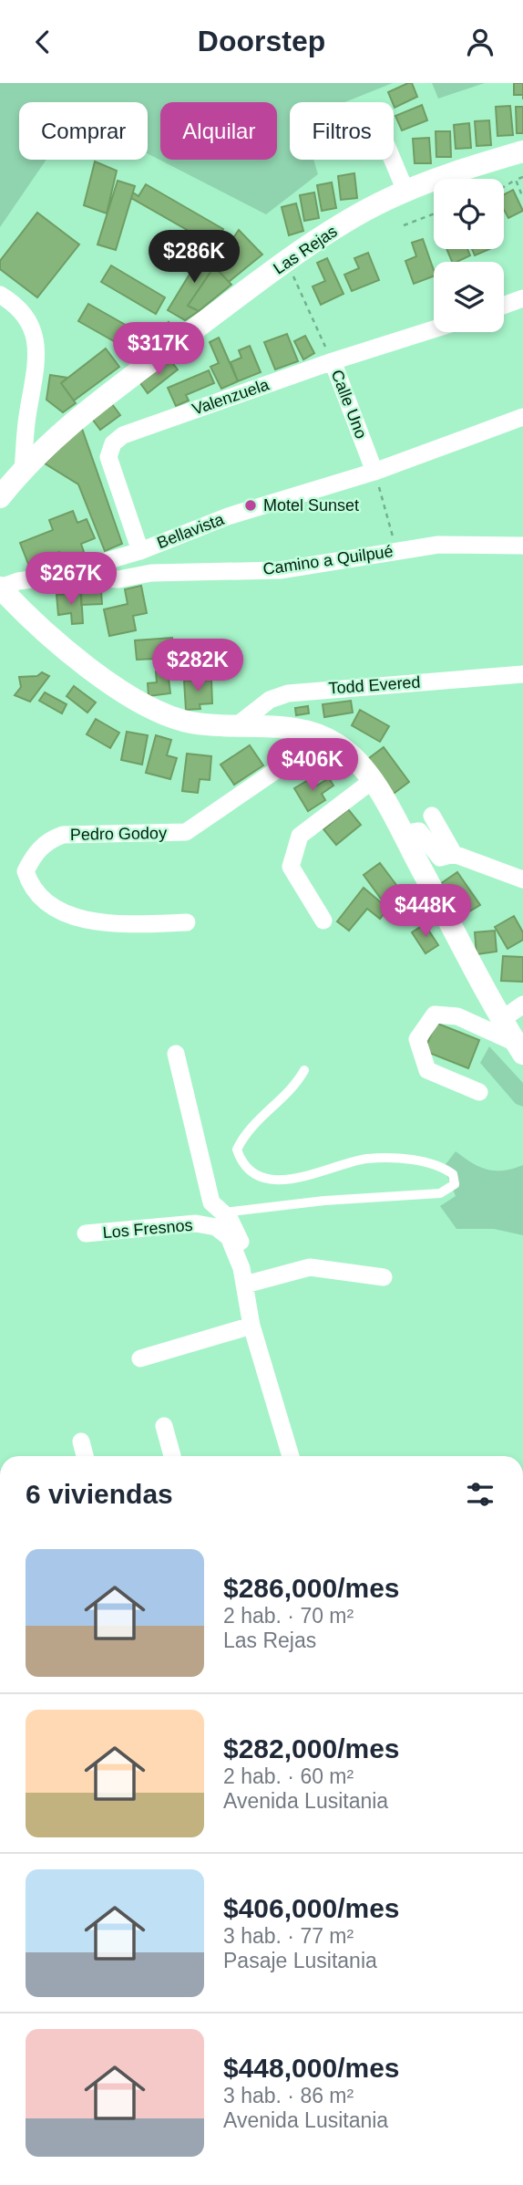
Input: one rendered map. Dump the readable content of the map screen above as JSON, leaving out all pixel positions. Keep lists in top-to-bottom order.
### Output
{
  "streets": {
    "street": [
      "Las Rejas",
      "Valenzuela",
      "Calle Uno",
      "Bellavista",
      "Camino a Quilpué",
      "Todd Evered",
      "Pedro Godoy",
      "Los Fresnos"
    ]
  },
  "crossings": [
    ["Las Rejas", "Calle Uno"],
    ["Valenzuela", "Calle Uno"],
    ["Valenzuela", "Bellavista"],
    ["Calle Uno", "Bellavista"],
    ["Bellavista", "Camino a Quilpué"]
  ],
  "places": ["Motel Sunset"],
  "page": {
    "header": "Doorstep",
    "chip": ["Comprar", "Alquilar", "Filtros"],
    "price": [
      "$286K",
      "$317K",
      "$267K",
      "$282K",
      "$406K",
      "$448K"
    ],
    "heading": "6 viviendas",
    "list": [
      {
        "name": "$286,000/mes",
        "note": "2 hab. · 70 m² · Las Rejas"
      },
      {
        "name": "$282,000/mes",
        "note": "2 hab. · 60 m² · Avenida Lusitania"
      },
      {
        "name": "$406,000/mes",
        "note": "3 hab. · 77 m² · Pasaje Lusitania"
      },
      {
        "name": "$448,000/mes",
        "note": "3 hab. · 86 m² · Avenida Lusitania"
      }
    ]
  }
}
